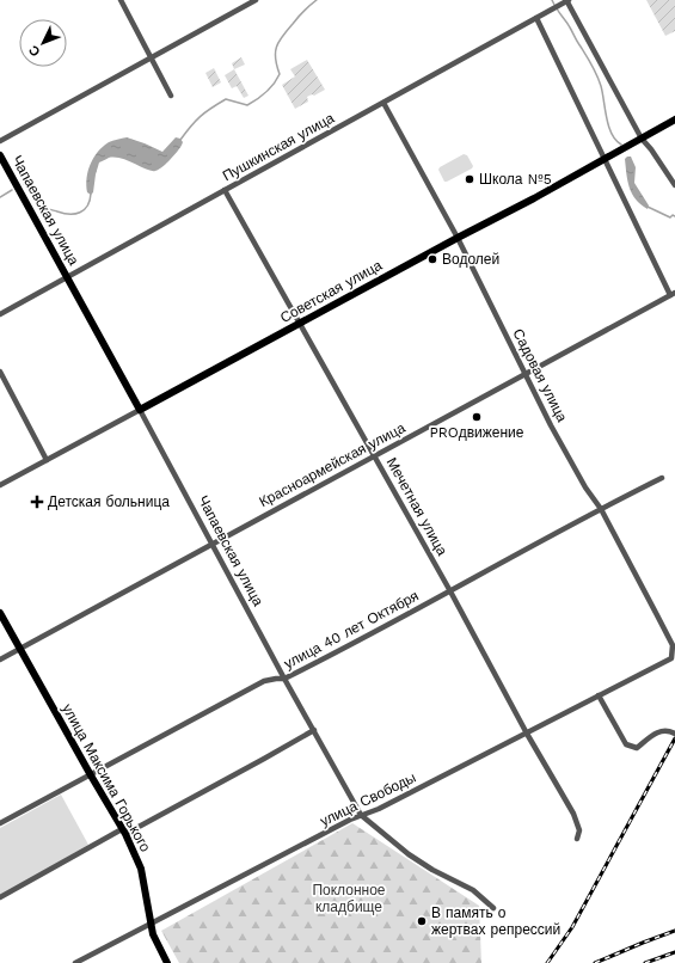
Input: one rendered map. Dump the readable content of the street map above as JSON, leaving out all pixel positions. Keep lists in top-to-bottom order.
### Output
{
  "streets": {
    "main road": ["Чапаевская улица", "Советская улица", "улица Максима Горького"],
    "street": [
      "Пушкинская улица",
      "Садовая улица",
      "Красноармейская улица",
      "Мечетная улица",
      "улица 40 лет Октября",
      "улица Свободы"
    ]
  },
  "crossings": [
    ["Пушкинская улица", "Чапаевская улица"],
    ["Пушкинская улица", "Садовая улица"],
    ["Пушкинская улица", "Мечетная улица"],
    ["Чапаевская улица", "Советская улица"],
    ["Чапаевская улица", "Красноармейская улица"],
    ["Чапаевская улица", "улица 40 лет Октября"],
    ["Чапаевская улица", "улица Свободы"],
    ["Советская улица", "Садовая улица"],
    ["Советская улица", "Мечетная улица"],
    ["Садовая улица", "Красноармейская улица"],
    ["Садовая улица", "улица 40 лет Октября"],
    ["Садовая улица", "улица Свободы"],
    ["Красноармейская улица", "Мечетная улица"],
    ["Красноармейская улица", "улица Максима Горького"],
    ["Мечетная улица", "улица 40 лет Октября"],
    ["Мечетная улица", "улица Свободы"],
    ["улица 40 лет Октября", "улица Максима Горького"],
    ["улица Максима Горького", "улица Свободы"]
  ],
  "parks": ["Поклонное кладбище"],
  "places": {
    "other": [
      "Школа №5",
      "Водолей",
      "PROдвижение",
      "В память о жертвах репрессий"
    ],
    "health": ["Детская больница"]
  },
  "north": "bottom left"
}
